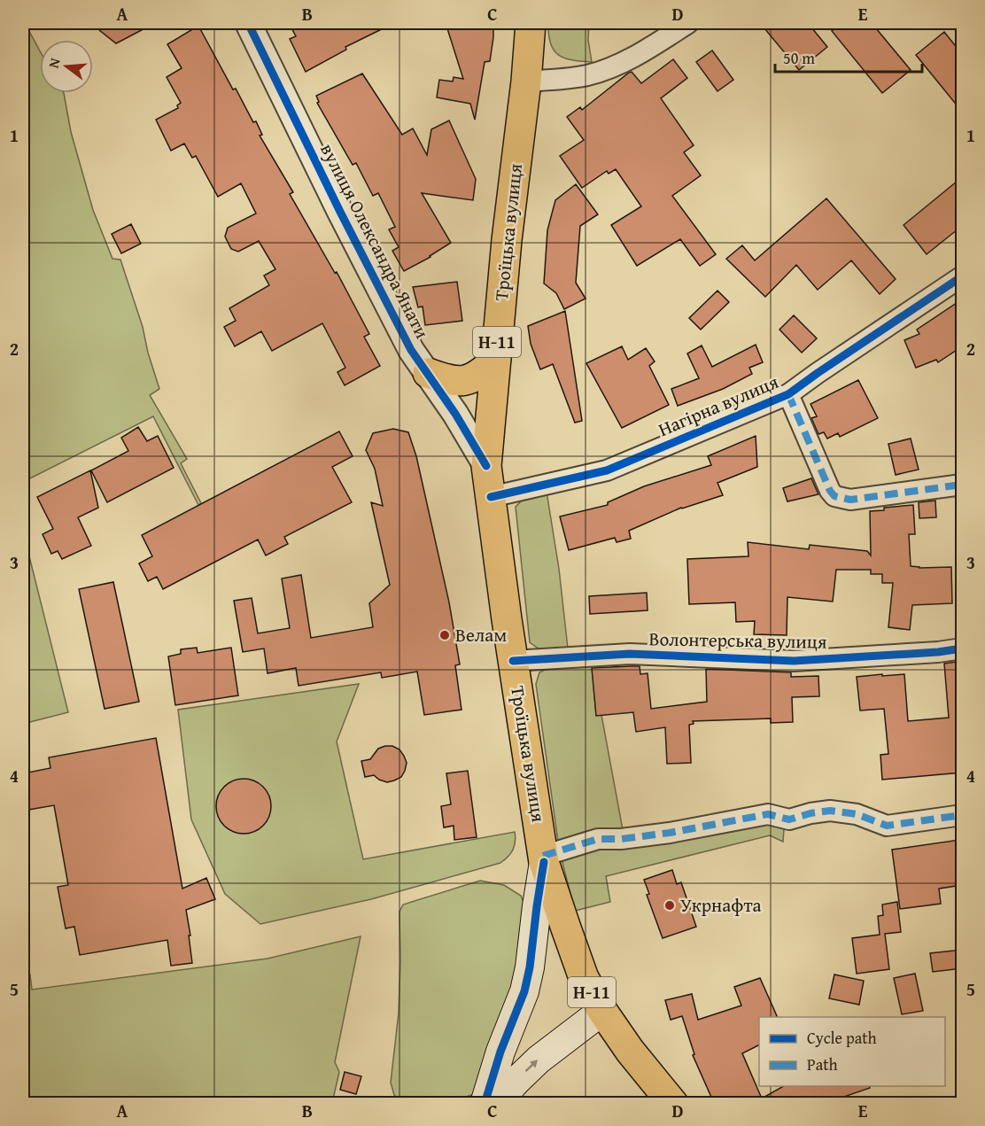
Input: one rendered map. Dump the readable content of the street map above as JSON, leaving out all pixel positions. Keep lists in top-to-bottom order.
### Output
{
  "streets": {
    "main road": ["Троїцька вулиця", "Н-11"],
    "street": ["вулиця Олександра Янати", "Нагірна вулиця", "Волонтерська вулиця"]
  },
  "crossings": [
    ["Троїцька вулиця", "вулиця Олександра Янати"],
    ["Троїцька вулиця", "Нагірна вулиця"],
    ["Троїцька вулиця", "Волонтерська вулиця"]
  ],
  "places": ["Велам", "Укрнафта"],
  "legend": ["Cycle path", "Path"],
  "scale_bar": "50 m",
  "north": "left",
  "grid": {
    "columns": [
      "A",
      "B",
      "C",
      "D",
      "E"
    ],
    "rows": [
      "1",
      "2",
      "3",
      "4",
      "5"
    ]
  }
}
